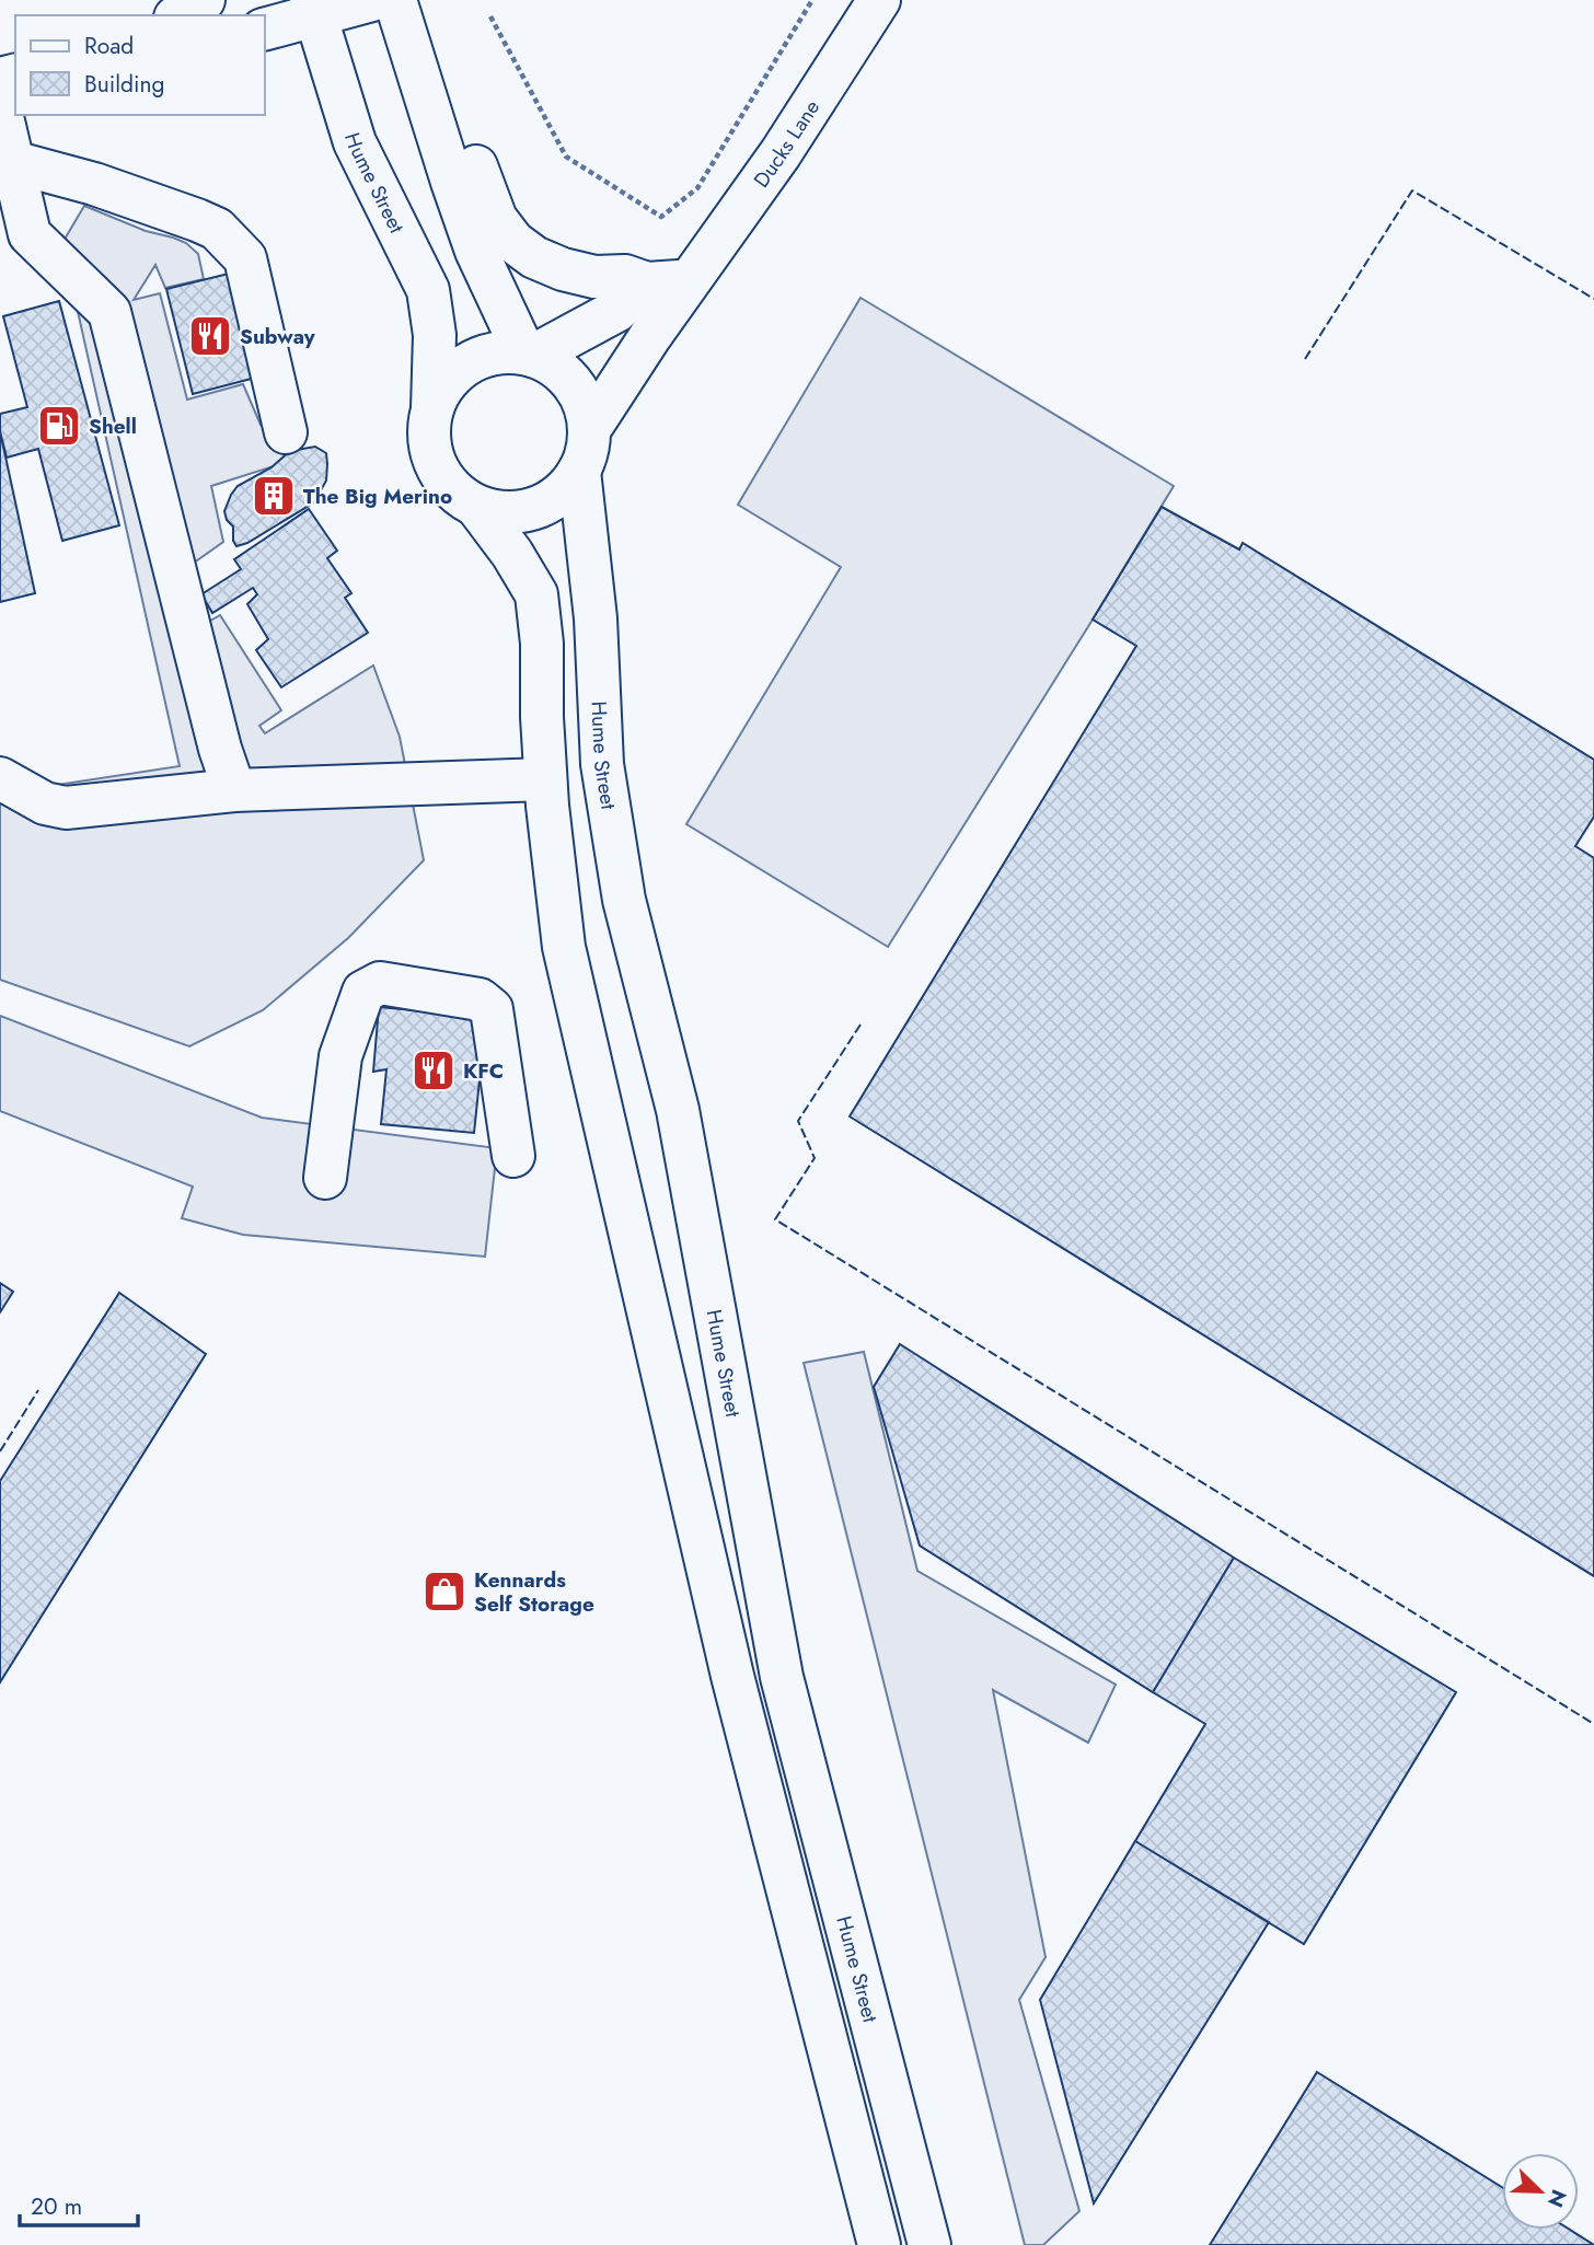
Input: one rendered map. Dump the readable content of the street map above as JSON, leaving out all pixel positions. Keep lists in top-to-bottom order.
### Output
{
  "streets": {
    "main road": ["Ducks Lane", "Hume Street"]
  },
  "crossings": [
    ["Ducks Lane", "Hume Street"]
  ],
  "places": {
    "restaurant": ["Subway", "KFC"],
    "fuel station": ["Shell"],
    "building": ["The Big Merino"],
    "shop": ["Kennards Self Storage"]
  },
  "legend": ["Road", "Building"],
  "scale_bar": "20 m",
  "north": "bottom right"
}
